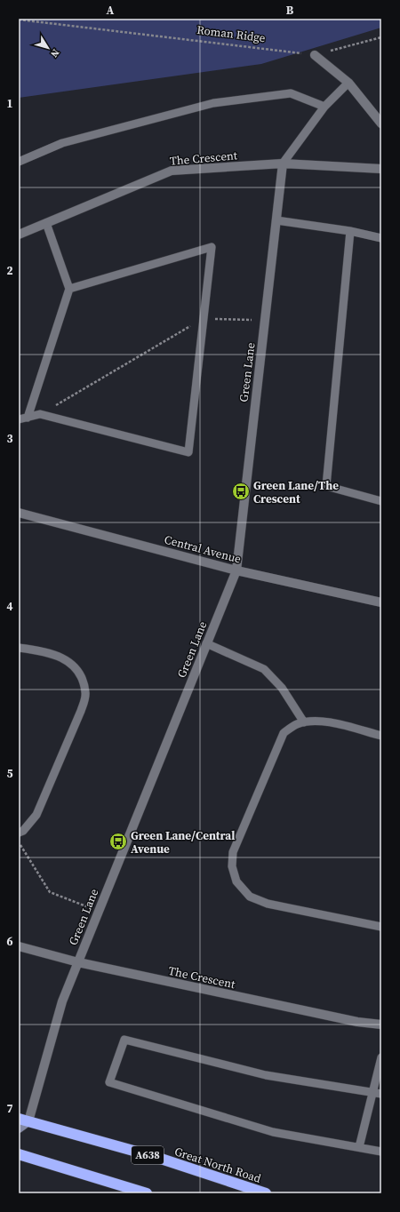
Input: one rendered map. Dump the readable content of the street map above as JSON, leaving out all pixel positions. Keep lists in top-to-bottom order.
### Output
{
  "streets": {
    "highway": ["A638", "Great North Road"],
    "street": ["The Crescent", "Green Lane", "Central Avenue"],
    "path": ["Roman Ridge"]
  },
  "crossings": [
    ["The Crescent", "Green Lane"],
    ["Green Lane", "Central Avenue"],
    ["Green Lane", "Great North Road"]
  ],
  "places": {
    "bus stop": ["Green Lane/The Crescent", "Green Lane/Central Avenue"]
  },
  "north": "bottom right",
  "grid": {
    "columns": ["A", "B"],
    "rows": [
      "1",
      "2",
      "3",
      "4",
      "5",
      "6",
      "7"
    ]
  }
}
